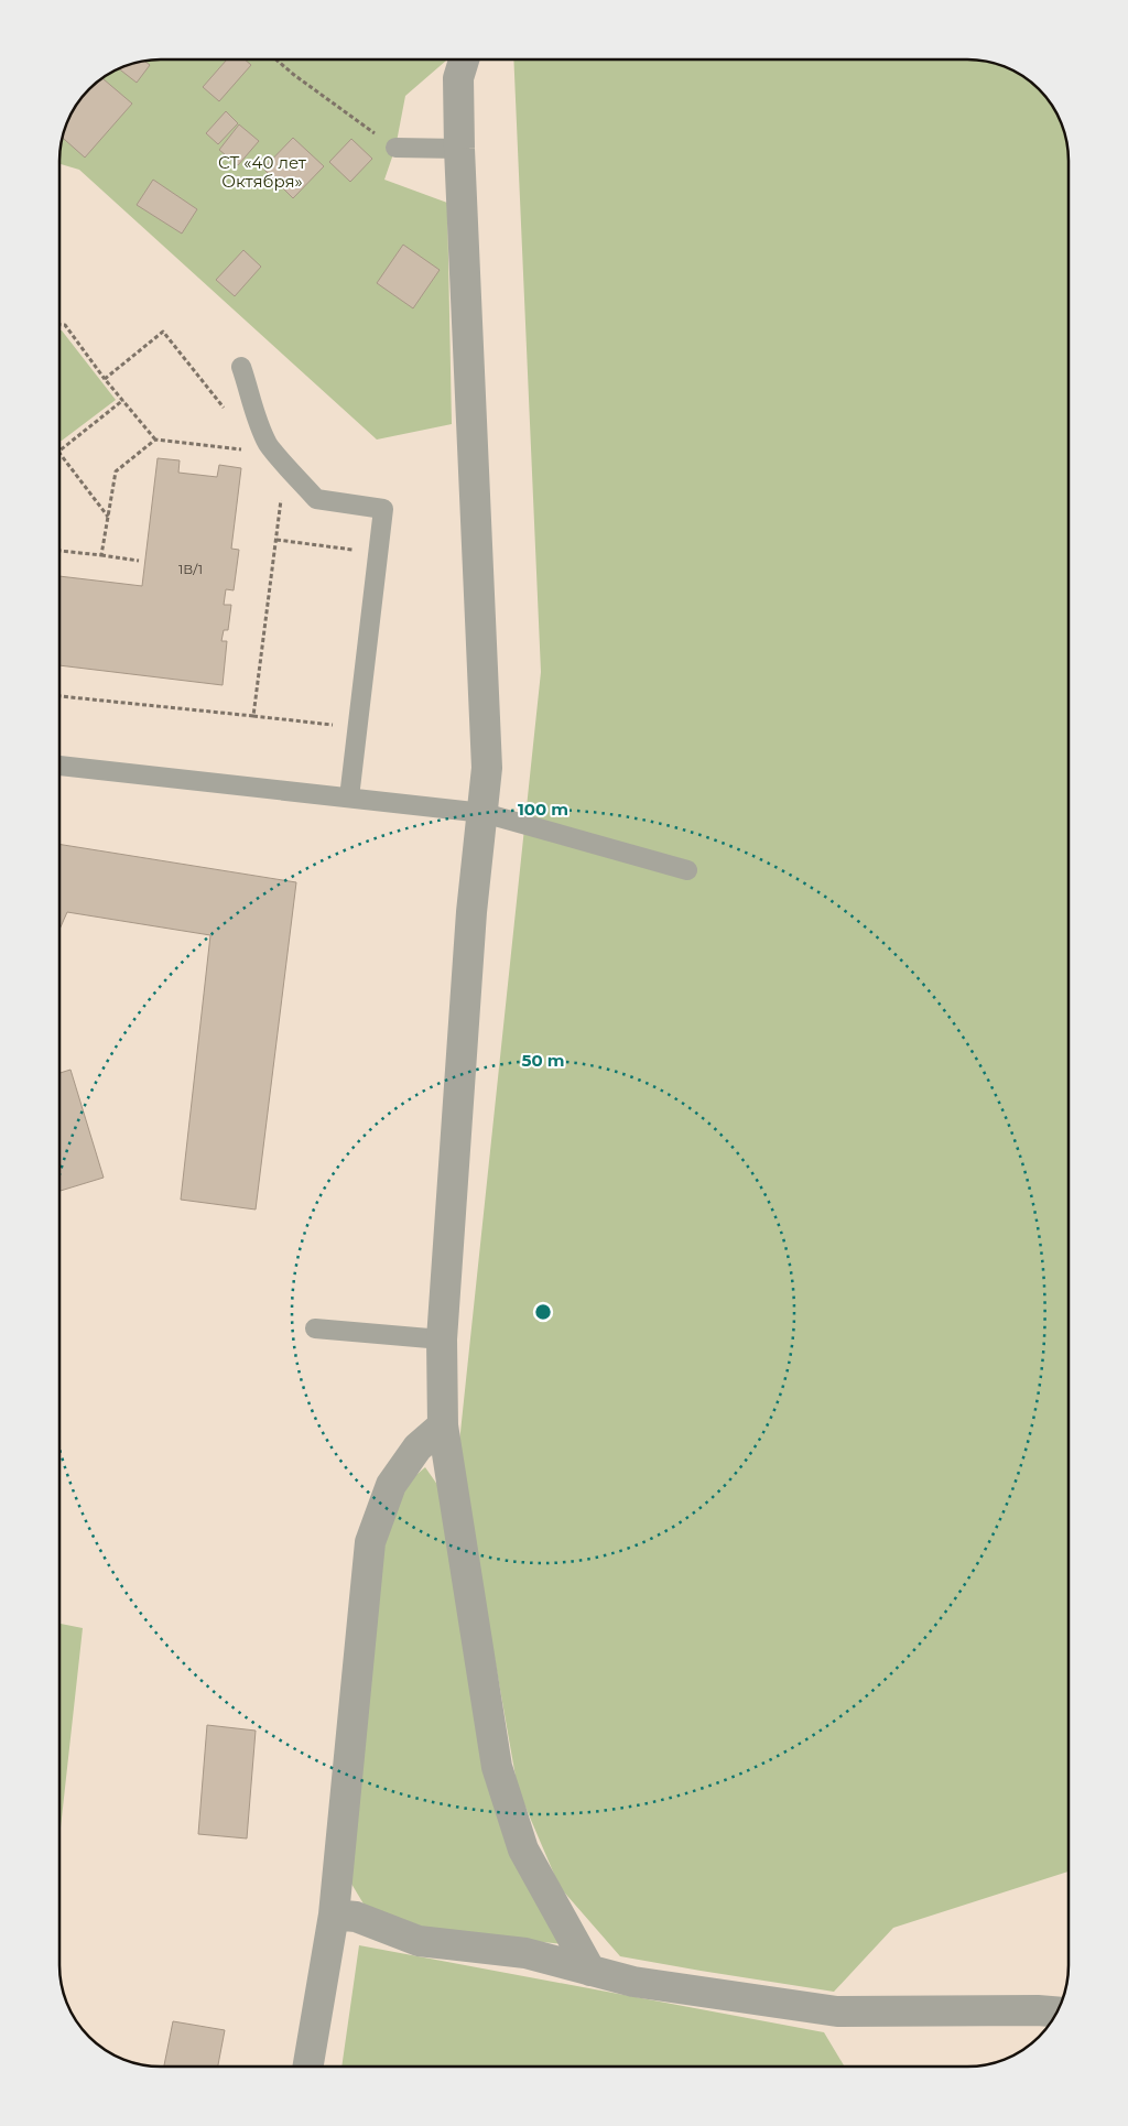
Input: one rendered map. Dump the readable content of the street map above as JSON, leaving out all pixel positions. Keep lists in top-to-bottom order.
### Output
{
  "parks": ["СТ «40 лет Октября»"],
  "house_numbers": ["1В/1"],
  "rings": ["100 m", "50 m"]
}
